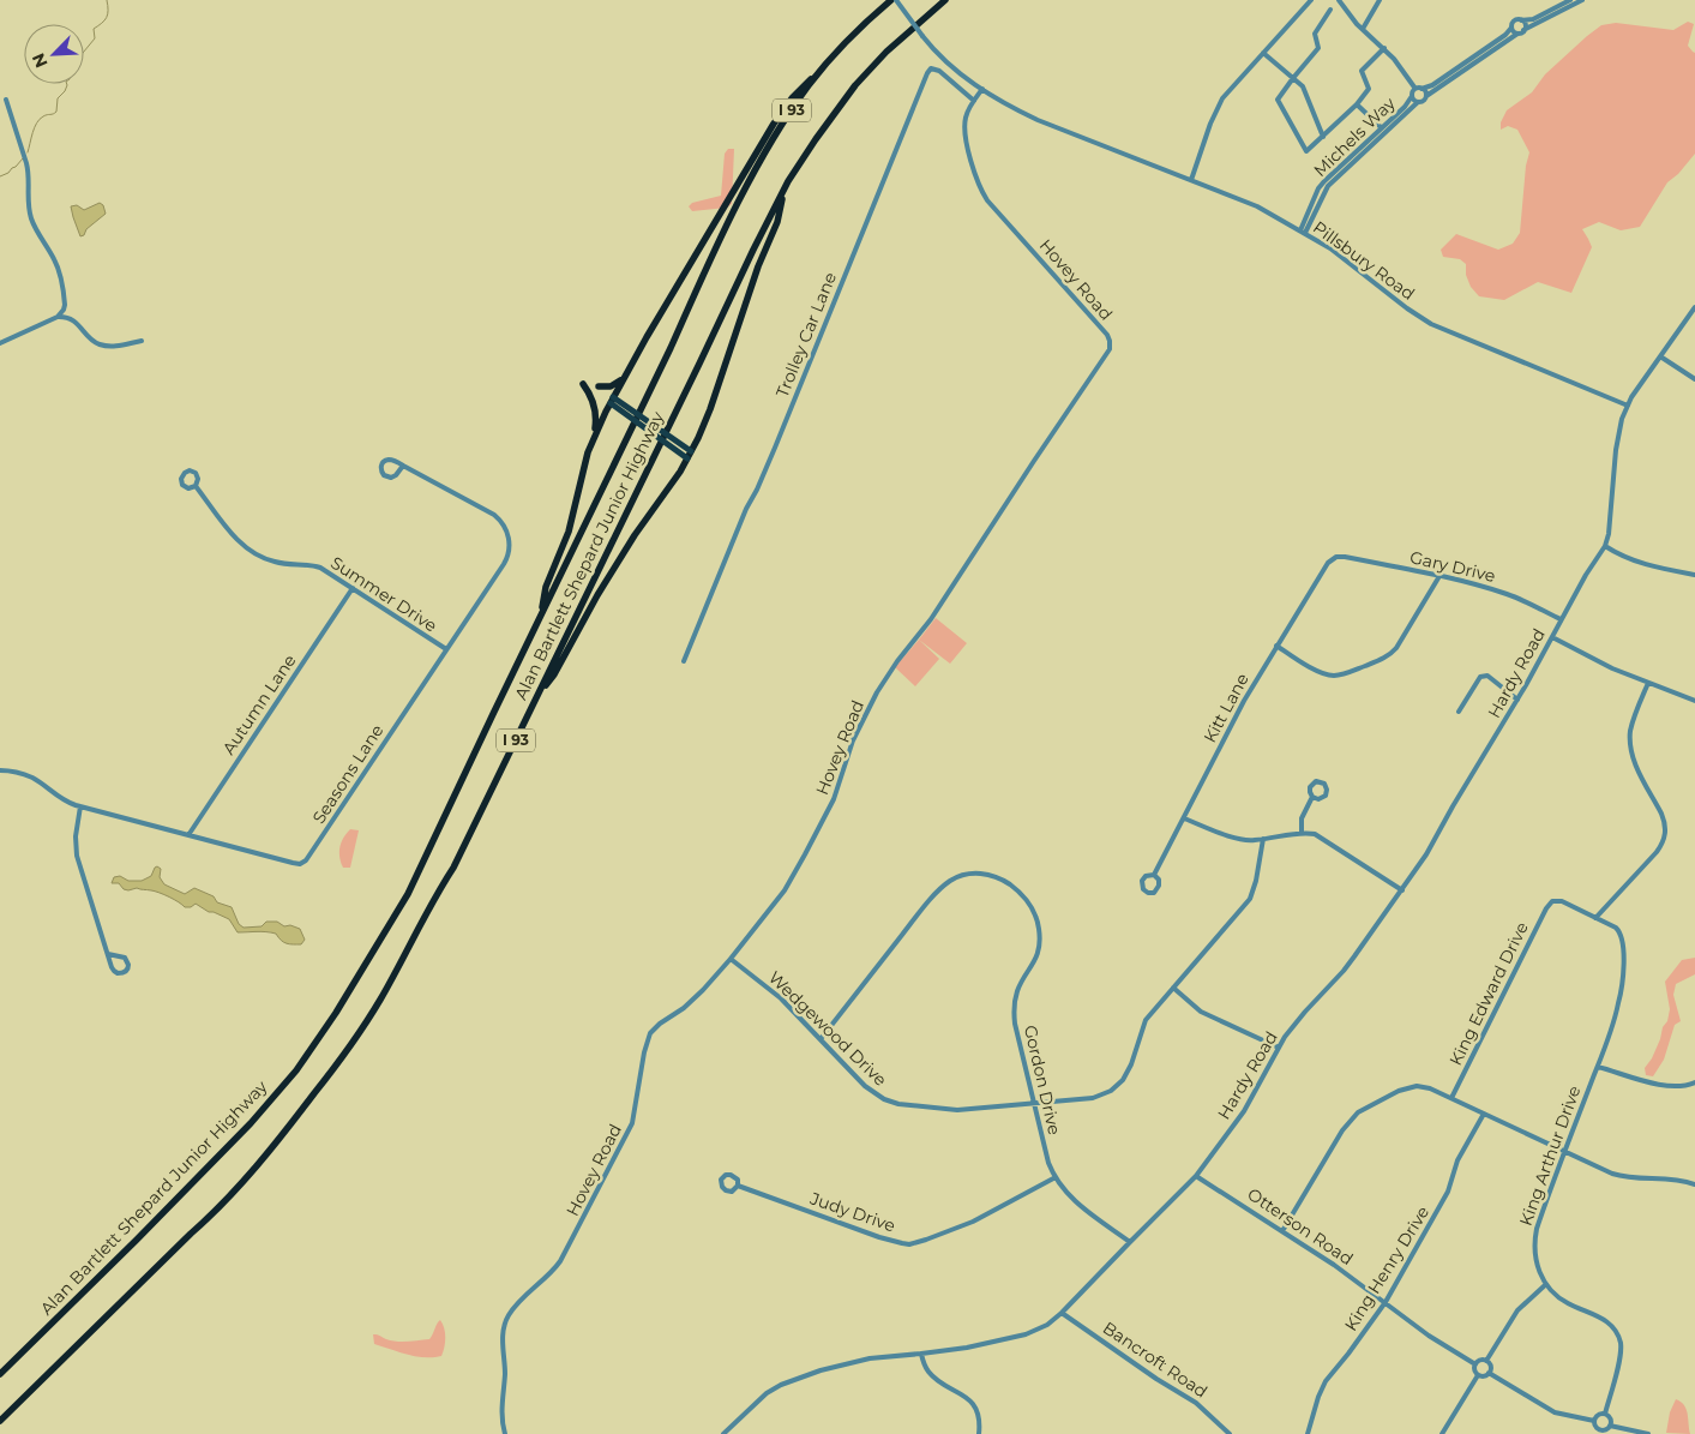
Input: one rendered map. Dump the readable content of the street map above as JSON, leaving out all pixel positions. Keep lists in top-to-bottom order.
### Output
{
  "streets": {
    "highway": ["I 93", "Alan Bartlett Shepard Junior Highway"],
    "street": [
      "Michels Way",
      "Pillsbury Road",
      "Hovey Road",
      "Trolley Car Lane",
      "Gary Drive",
      "Summer Drive",
      "Hardy Road",
      "Autumn Lane",
      "Kitt Lane",
      "Seasons Lane",
      "King Edward Drive",
      "Wedgewood Drive",
      "Gordon Drive",
      "King Arthur Drive",
      "Judy Drive",
      "Otterson Road",
      "King Henry Drive",
      "Bancroft Road"
    ]
  },
  "crossings": [
    ["Michels Way", "Pillsbury Road"],
    ["Pillsbury Road", "Hovey Road"],
    ["Hovey Road", "Trolley Car Lane"],
    ["Hovey Road", "Wedgewood Drive"],
    ["Gary Drive", "Hardy Road"],
    ["Gary Drive", "Kitt Lane"],
    ["Summer Drive", "Autumn Lane"],
    ["Summer Drive", "Seasons Lane"],
    ["Hardy Road", "Gordon Drive"],
    ["Hardy Road", "Otterson Road"],
    ["Hardy Road", "Bancroft Road"],
    ["Autumn Lane", "Seasons Lane"],
    ["King Edward Drive", "King Arthur Drive"],
    ["Wedgewood Drive", "Gordon Drive"],
    ["Gordon Drive", "Judy Drive"],
    ["Otterson Road", "King Henry Drive"]
  ],
  "north": "bottom left"
}
